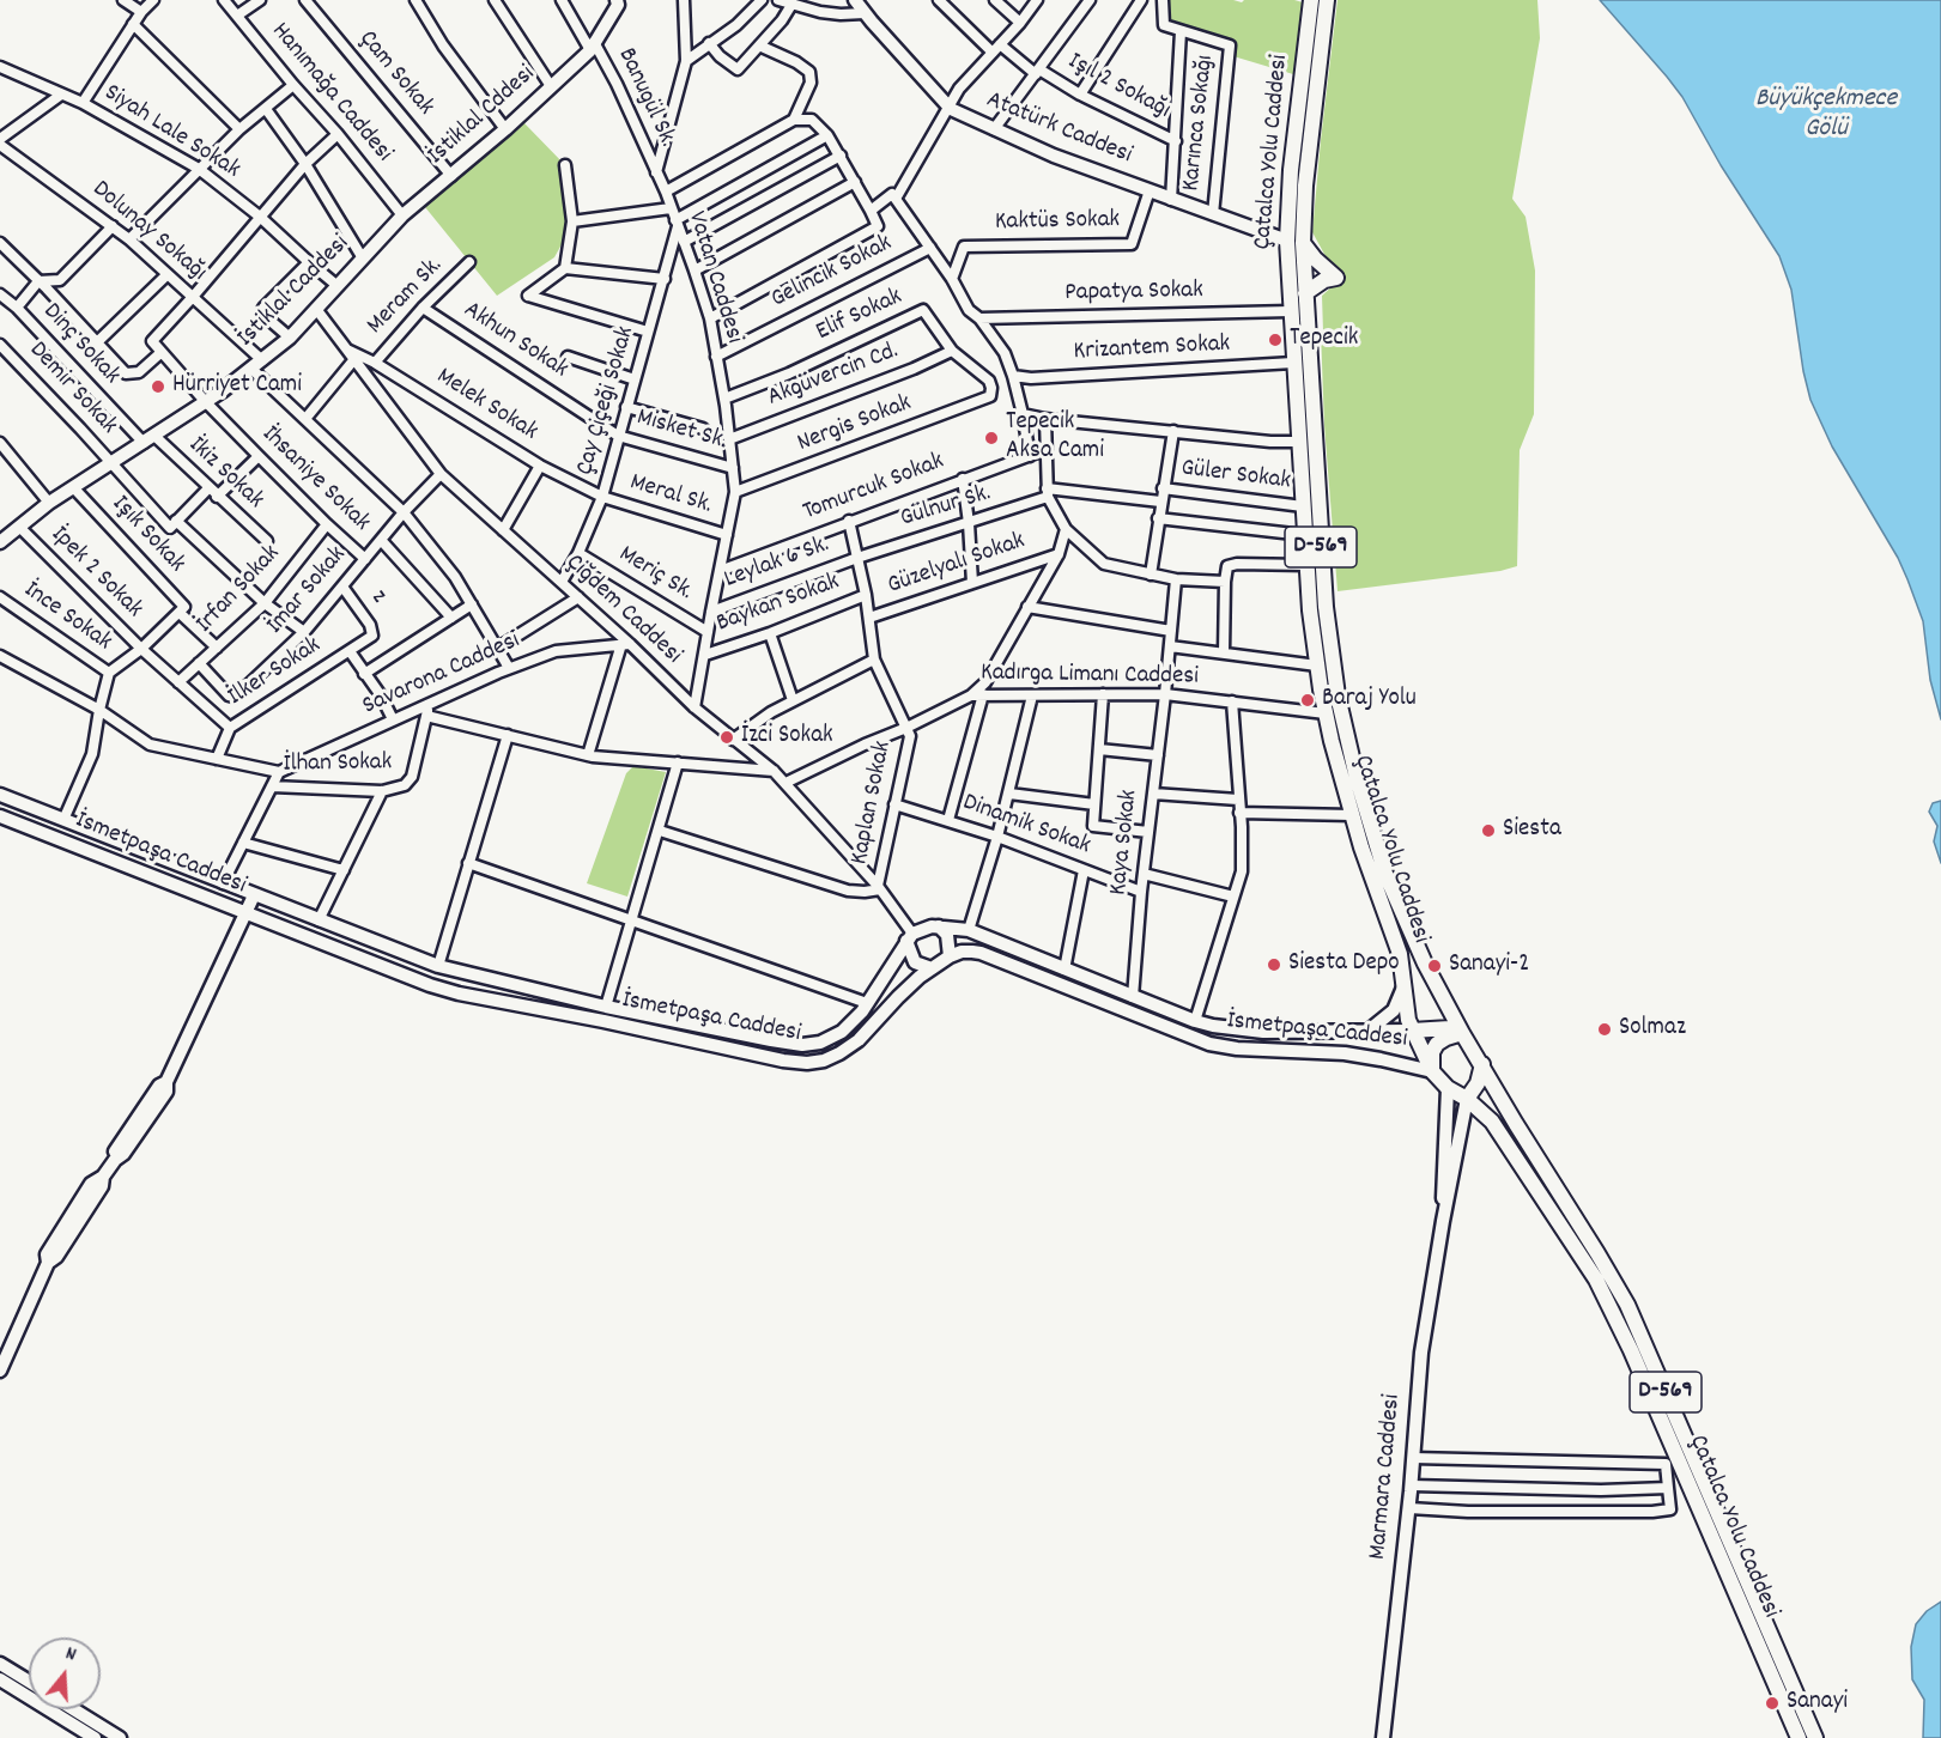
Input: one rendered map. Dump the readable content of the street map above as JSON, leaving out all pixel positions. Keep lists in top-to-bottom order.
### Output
{
  "streets": {
    "highway": ["Çatalca Yolu Caddesi", "D-569"],
    "main road": [
      "İstiklal Cddesi",
      "Atatürk Caddesi",
      "İstiklal Caddesi",
      "İsmetpaşa Caddesi",
      "Marmara Caddesi"
    ],
    "street": [
      "Çam Sokak",
      "Işıl 2 Sokağı",
      "Hanımağa Caddesi",
      "Banugül Sk.",
      "Karınca Sokağı",
      "Siyah Lale Sokak",
      "Kaktüs Sokak",
      "Dolunay Sokağı",
      "Gelincik Sokak",
      "Vatan Caddesi",
      "Papatya Sokak",
      "Meram Sk.",
      "Elif Sokak",
      "Akhun Sokak",
      "Dinç Sokak",
      "Krizantem Sokak",
      "Akgüvercin Cd.",
      "Demir Sokak",
      "Çay Çiçeği Sokak",
      "Melek Sokak",
      "Nergis Sokak",
      "Misket Sk.",
      "İkiz Sokak",
      "Güler Sokak",
      "İhsaniye Sokak",
      "Tomurcuk Sokak",
      "Meral Sk.",
      "Gülnur Sk.",
      "Işık Sokak",
      "Leylak 6 Sk.",
      "Güzelyalı Sokak",
      "İpek 2 Sokak",
      "Meriç Sk.",
      "İrfan Sokak",
      "İmar Sokak",
      "z",
      "Baykan Sokak",
      "Çiğdem Caddesi",
      "İnce Sokak",
      "İlker Sokak",
      "Savarona Caddesi",
      "Kadırga Limanı Caddesi",
      "İlhan Sokak",
      "Kaplan Sokak",
      "Dinamik Sokak",
      "Kaya Sokak"
    ]
  },
  "crossings": [
    ["Çam Sokak", "İstiklal Cddesi"],
    ["Hanımağa Caddesi", "İstiklal Cddesi"],
    ["Hanımağa Caddesi", "İstiklal Caddesi"],
    ["Banugül Sk.", "İstiklal Cddesi"],
    ["Banugül Sk.", "Vatan Caddesi"],
    ["İstiklal Cddesi", "İstiklal Caddesi"],
    ["Karınca Sokağı", "Atatürk Caddesi"],
    ["Atatürk Caddesi", "Çatalca Yolu Caddesi"],
    ["Atatürk Caddesi", "Kaktüs Sokak"],
    ["Siyah Lale Sokak", "İstiklal Caddesi"],
    ["Çatalca Yolu Caddesi", "Papatya Sokak"],
    ["Çatalca Yolu Caddesi", "Krizantem Sokak"],
    ["Çatalca Yolu Caddesi", "Güler Sokak"],
    ["Çatalca Yolu Caddesi", "Kadırga Limanı Caddesi"],
    ["Çatalca Yolu Caddesi", "İsmetpaşa Caddesi"],
    ["Dolunay Sokağı", "İstiklal Caddesi"],
    ["Dolunay Sokağı", "Dinç Sokak"],
    ["Dolunay Sokağı", "İmar Sokak"],
    ["Dolunay Sokağı", "Savarona Caddesi"],
    ["Gelincik Sokak", "Vatan Caddesi"],
    ["Vatan Caddesi", "Elif Sokak"],
    ["Vatan Caddesi", "Akgüvercin Cd."],
    ["Vatan Caddesi", "Çay Çiçeği Sokak"],
    ["Vatan Caddesi", "Nergis Sokak"],
    ["Vatan Caddesi", "Misket Sk."],
    ["Vatan Caddesi", "Tomurcuk Sokak"],
    ["Vatan Caddesi", "Meral Sk."],
    ["Vatan Caddesi", "Leylak 6 Sk."],
    ["Vatan Caddesi", "Meriç Sk."],
    ["Vatan Caddesi", "Baykan Sokak"],
    ["Vatan Caddesi", "Çiğdem Caddesi"],
    ["İstiklal Caddesi", "Dinç Sokak"],
    ["İstiklal Caddesi", "Demir Sokak"],
    ["İstiklal Caddesi", "İkiz Sokak"],
    ["İstiklal Caddesi", "İhsaniye Sokak"],
    ["İstiklal Caddesi", "Işık Sokak"],
    ["İstiklal Caddesi", "İpek 2 Sokak"],
    ["İstiklal Caddesi", "Çiğdem Caddesi"],
    ["Meram Sk.", "Akhun Sokak"],
    ["Meram Sk.", "Melek Sokak"],
    ["Elif Sokak", "Akgüvercin Cd."],
    ["Elif Sokak", "Nergis Sokak"],
    ["Akhun Sokak", "Çay Çiçeği Sokak"],
    ["Akhun Sokak", "Misket Sk."],
    ["Dinç Sokak", "İkiz Sokak"],
    ["Demir Sokak", "İrfan Sokak"],
    ["Demir Sokak", "İmar Sokak"],
    ["Çay Çiçeği Sokak", "Melek Sokak"],
    ["Çay Çiçeği Sokak", "Misket Sk."],
    ["Çay Çiçeği Sokak", "Meral Sk."],
    ["Çay Çiçeği Sokak", "Meriç Sk."],
    ["Çay Çiçeği Sokak", "Çiğdem Caddesi"],
    ["Melek Sokak", "Meral Sk."],
    ["Melek Sokak", "Çiğdem Caddesi"],
    ["İhsaniye Sokak", "İrfan Sokak"],
    ["İhsaniye Sokak", "İmar Sokak"],
    ["Gülnur Sk.", "Leylak 6 Sk."],
    ["Işık Sokak", "İpek 2 Sokak"],
    ["Işık Sokak", "İrfan Sokak"],
    ["Işık Sokak", "İnce Sokak"],
    ["İpek 2 Sokak", "İrfan Sokak"],
    ["İpek 2 Sokak", "İlker Sokak"],
    ["İrfan Sokak", "İmar Sokak"],
    ["İmar Sokak", "z"],
    ["İmar Sokak", "Çiğdem Caddesi"],
    ["z", "İlker Sokak"],
    ["Çiğdem Caddesi", "Savarona Caddesi"],
    ["Çiğdem Caddesi", "Kadırga Limanı Caddesi"],
    ["Çiğdem Caddesi", "Kaplan Sokak"],
    ["Çiğdem Caddesi", "İsmetpaşa Caddesi"],
    ["Savarona Caddesi", "İlhan Sokak"],
    ["Kadırga Limanı Caddesi", "Kaplan Sokak"],
    ["Kadırga Limanı Caddesi", "Kaya Sokak"],
    ["Kaplan Sokak", "Dinamik Sokak"],
    ["Dinamik Sokak", "Kaya Sokak"],
    ["Kaya Sokak", "İsmetpaşa Caddesi"]
  ],
  "water": ["Büyükçekmece Gölü"],
  "places": [
    "Tepecik",
    "Hürriyet Cami",
    "Tepecik Aksa Cami",
    "Baraj Yolu",
    "İzci Sokak",
    "Siesta",
    "Siesta Depo",
    "Sanayi-2",
    "Solmaz",
    "Sanayi"
  ],
  "north": "top"
}
